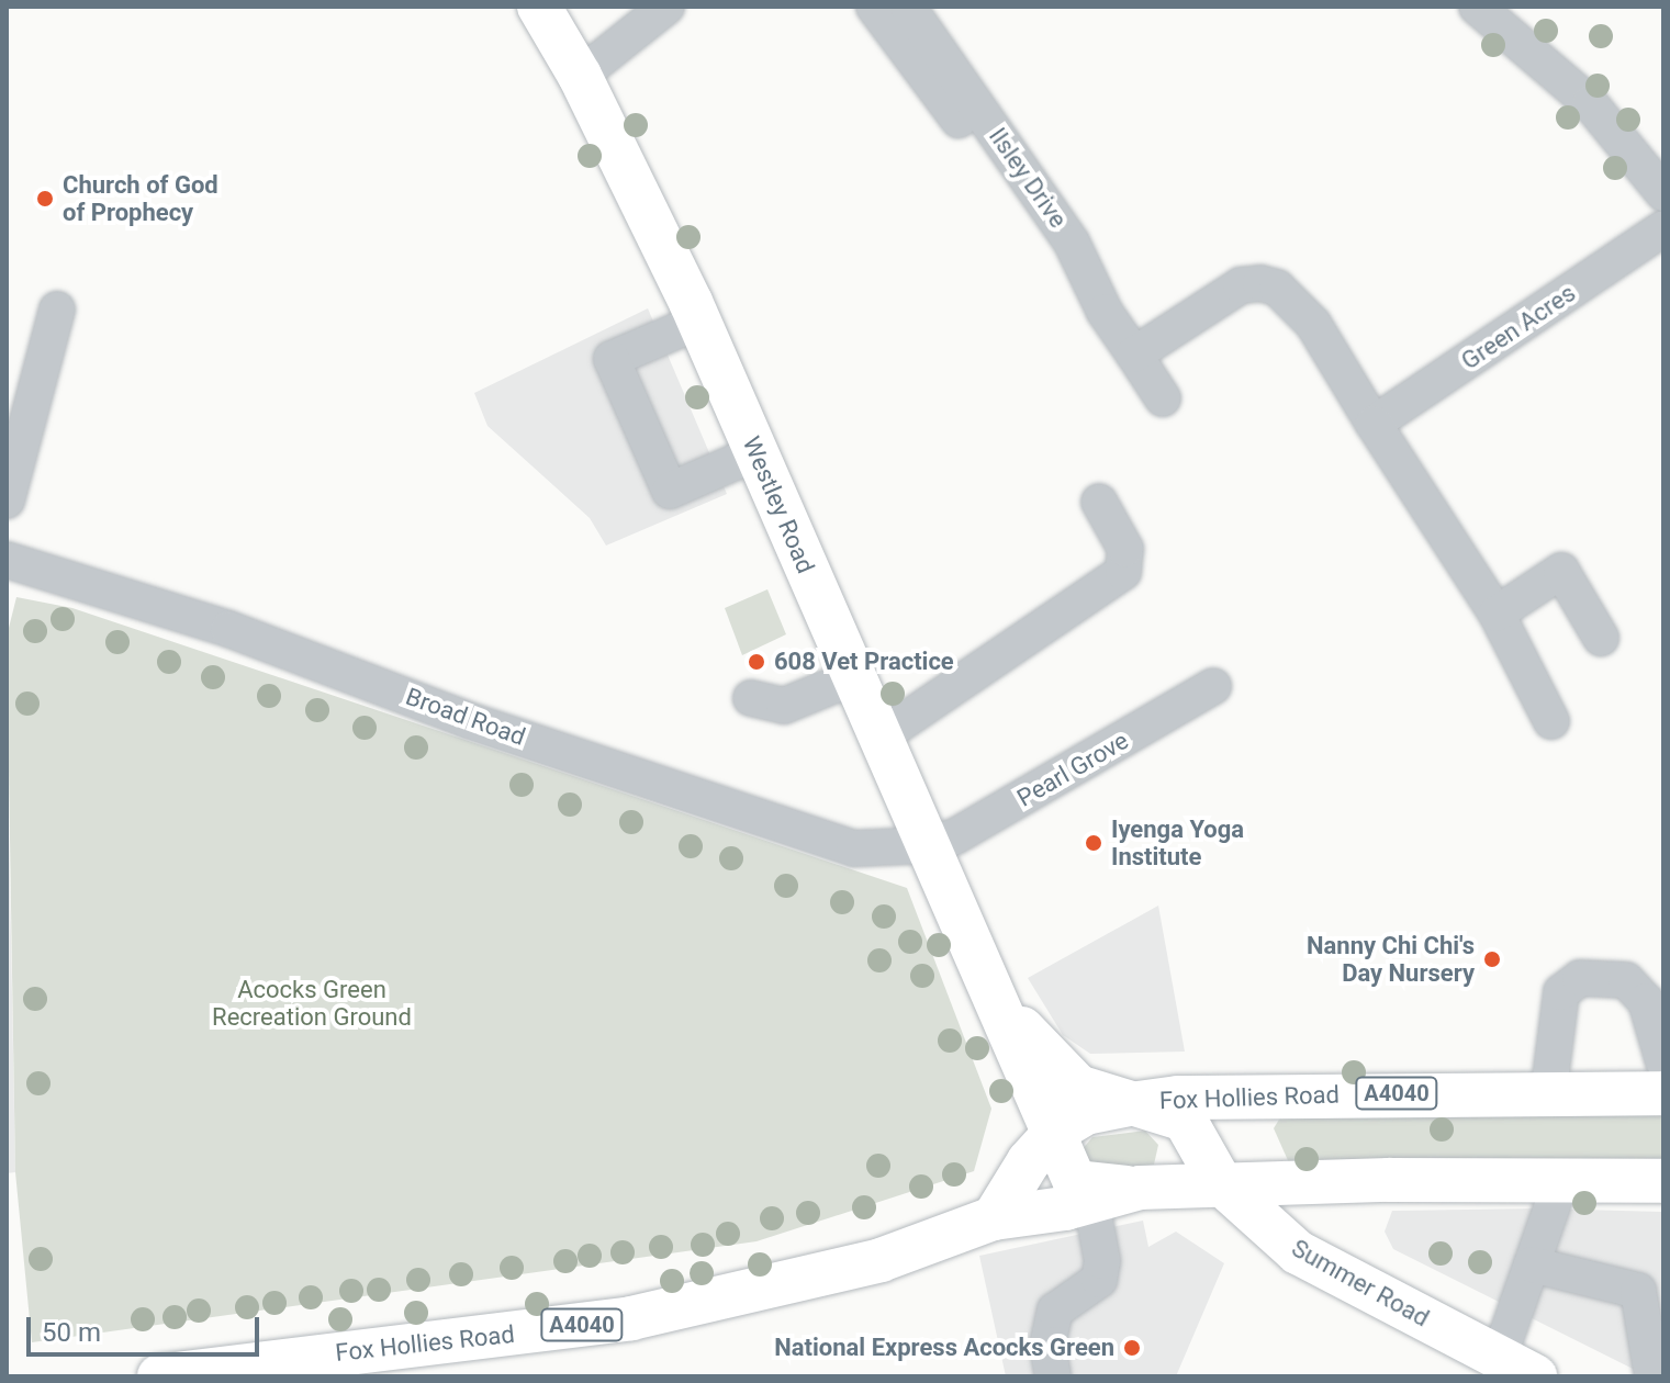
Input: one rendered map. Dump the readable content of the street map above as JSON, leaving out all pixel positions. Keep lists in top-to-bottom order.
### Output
{
  "streets": {
    "main road": [
      "Westley Road",
      "A4040",
      "Fox Hollies Road",
      "Summer Road"
    ],
    "street": [
      "Ilsley Drive",
      "Green Acres",
      "Broad Road",
      "Pearl Grove"
    ]
  },
  "crossings": [
    ["Westley Road", "Broad Road"],
    ["Westley Road", "Pearl Grove"],
    ["Westley Road", "Fox Hollies Road"],
    ["Westley Road", "Summer Road"],
    ["Broad Road", "Pearl Grove"],
    ["Fox Hollies Road", "Summer Road"]
  ],
  "parks": ["Acocks Green Recreation Ground"],
  "places": [
    "Church of God of Prophecy",
    "608 Vet Practice",
    "Iyenga Yoga Institute",
    "Nanny Chi Chi's Day Nursery",
    "National Express Acocks Green"
  ],
  "scale_bar": "50 m"
}
